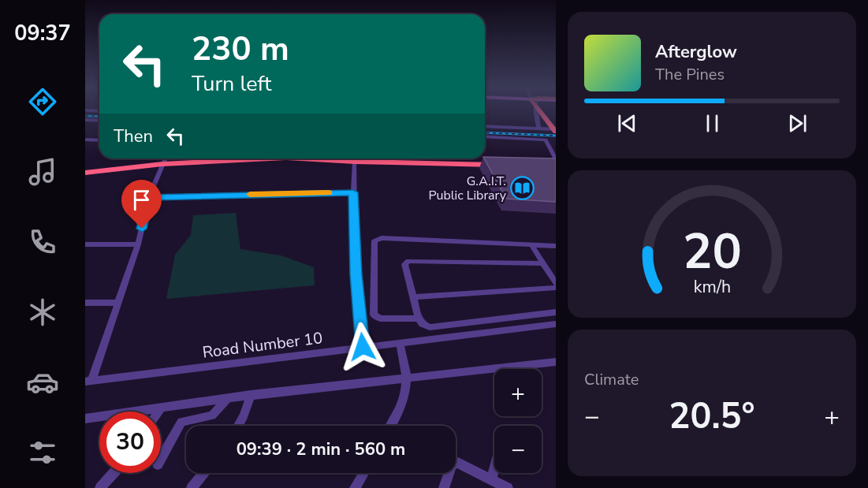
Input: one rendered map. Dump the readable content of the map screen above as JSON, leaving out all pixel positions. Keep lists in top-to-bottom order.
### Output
{
  "streets": {
    "street": ["Road Number 10"]
  },
  "places": {
    "library": ["G.A.I.T. Public Library"]
  },
  "page": {
    "tabs": "09:37",
    "turn": ["230 m", "Turn left"],
    "song": ["Afterglow", "The Pines"],
    "then": "Then",
    "tile": "Climate",
    "map_buttons": ["+", "−"],
    "heat": ["−", "20.5°", "+"],
    "limit": "30",
    "trip": "09:39 · 2 min · 560 m",
    "gauge": ["20", "km/h"]
  }
}
